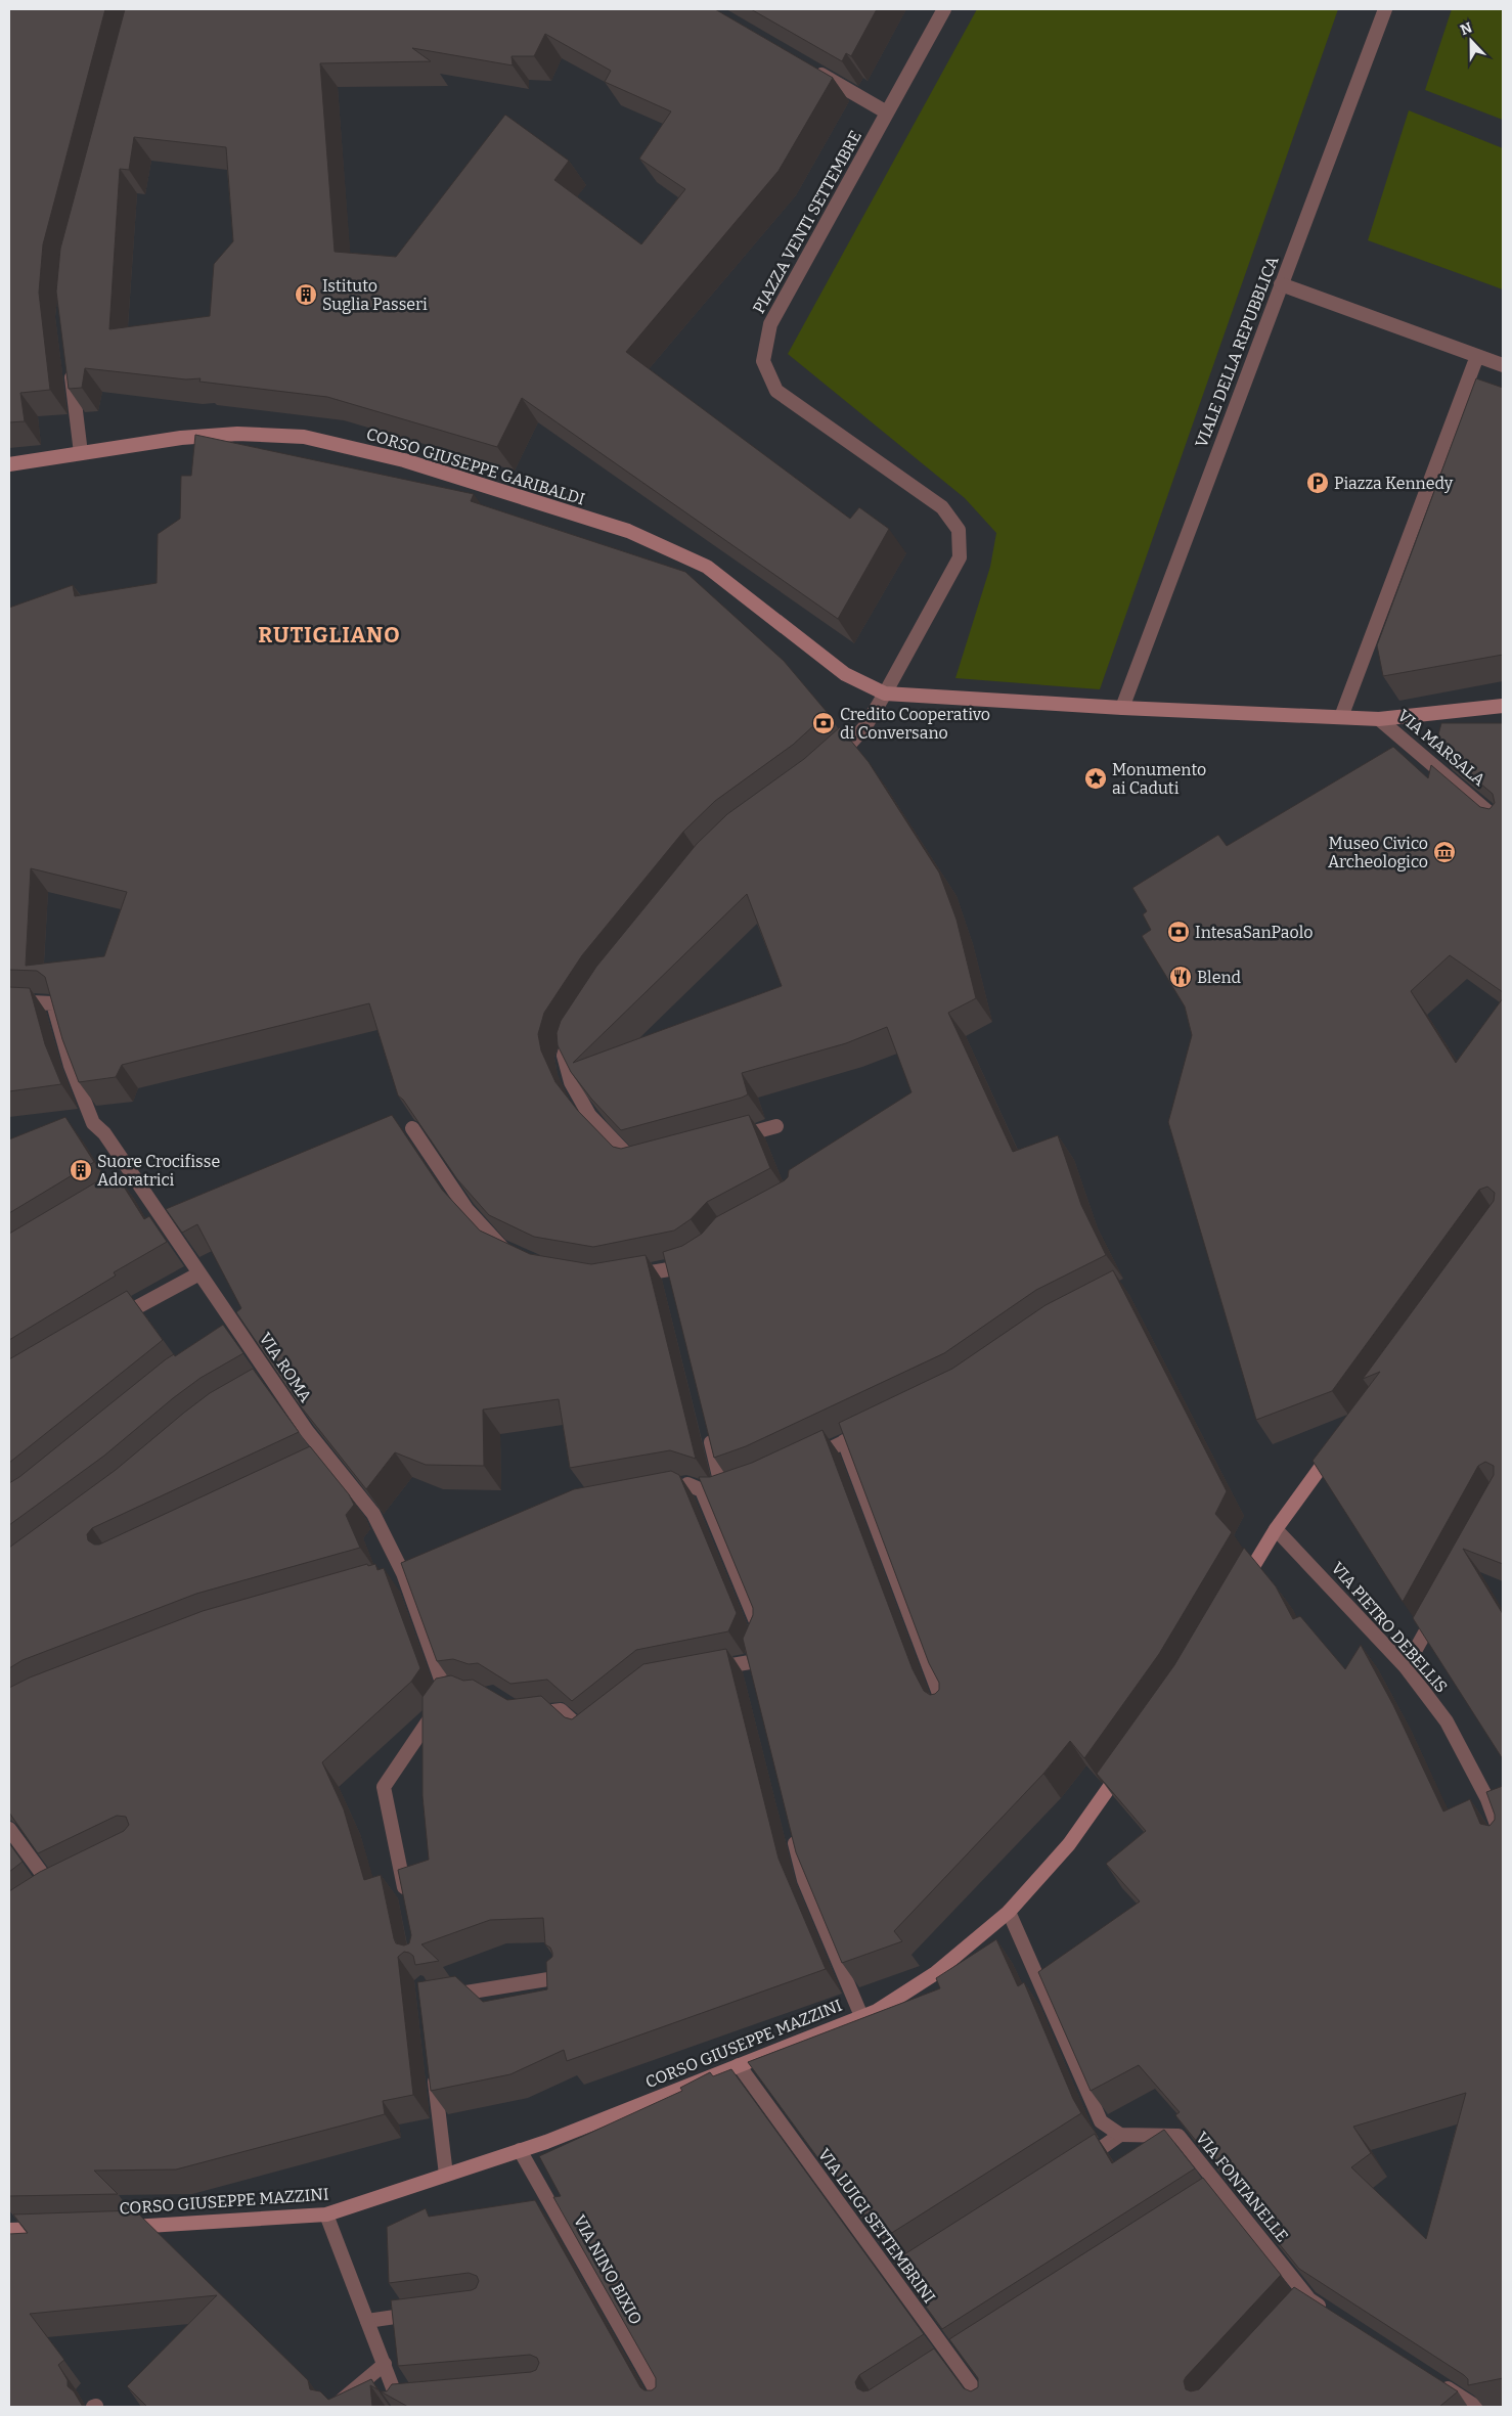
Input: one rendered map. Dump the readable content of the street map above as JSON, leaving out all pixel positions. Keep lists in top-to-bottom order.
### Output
{
  "streets": {
    "main road": ["CORSO GIUSEPPE GARIBALDI", "CORSO GIUSEPPE MAZZINI"],
    "street": [
      "PIAZZA VENTI SETTEMBRE",
      "VIALE DELLA REPUBBLICA",
      "VIA MARSALA",
      "VIA ROMA",
      "VIA PIETRO DEBELLIS",
      "VIA FONTANELLE",
      "VIA LUIGI SETTEMBRINI",
      "VIA NINO BIXIO"
    ]
  },
  "crossings": [
    ["PIAZZA VENTI SETTEMBRE", "CORSO GIUSEPPE GARIBALDI"],
    ["CORSO GIUSEPPE MAZZINI", "VIA LUIGI SETTEMBRINI"],
    ["CORSO GIUSEPPE MAZZINI", "VIA NINO BIXIO"]
  ],
  "districts": ["RUTIGLIANO"],
  "places": {
    "building": ["Istituto Suglia Passeri", "Suore Crocifisse Adoratrici"],
    "parking": ["Piazza Kennedy"],
    "bank": ["Credito Cooperativo di Conversano", "IntesaSanPaolo"],
    "place": ["Monumento ai Caduti"],
    "museum": ["Museo Civico Archeologico"],
    "restaurant": ["Blend"]
  },
  "north": "top"
}
